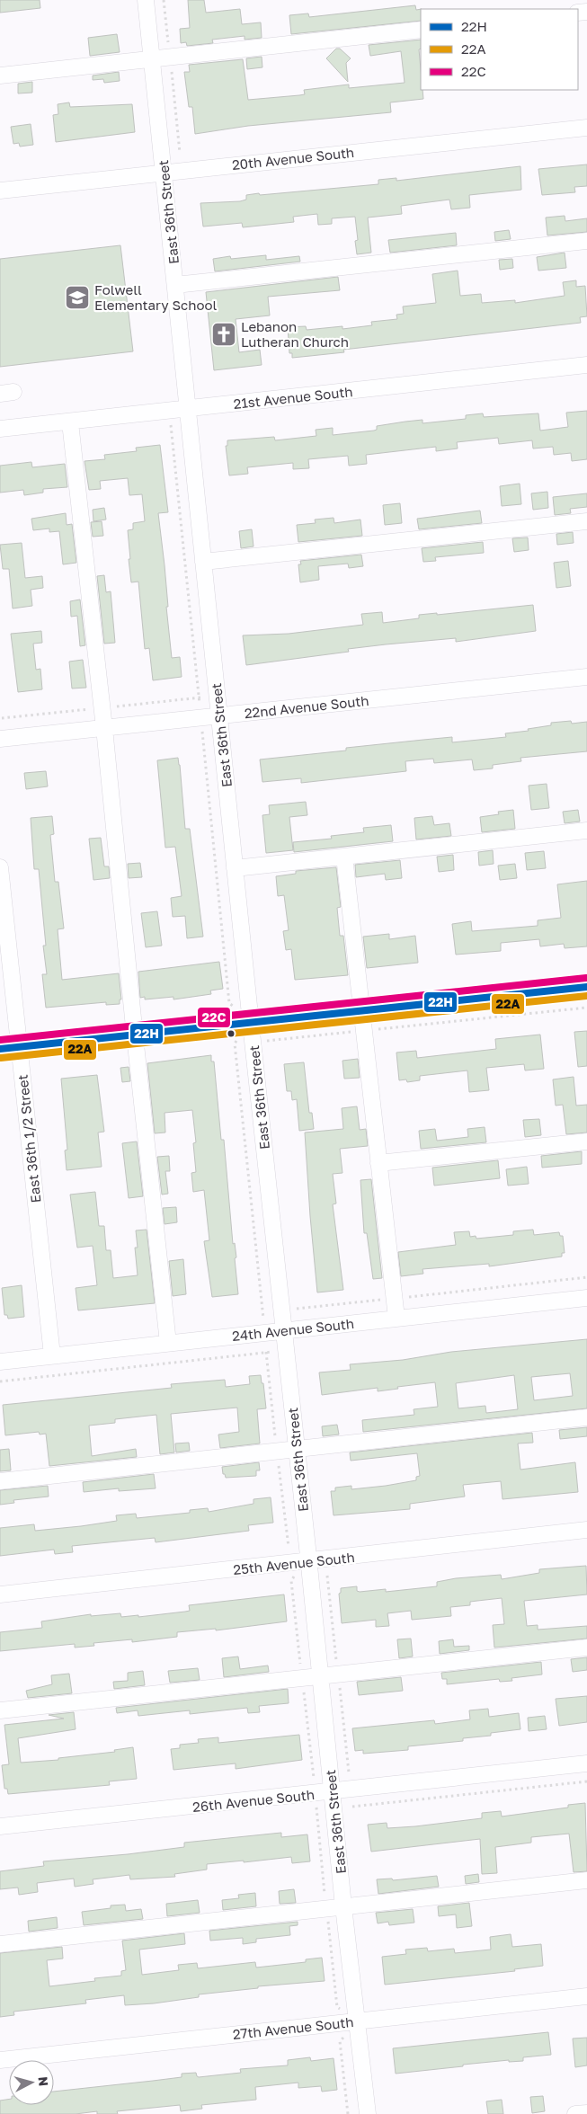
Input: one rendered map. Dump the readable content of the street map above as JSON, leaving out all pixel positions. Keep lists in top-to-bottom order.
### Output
{
  "streets": {
    "street": [
      "20th Avenue South",
      "East 36th Street",
      "21st Avenue South",
      "22nd Avenue South",
      "East 36th 1/2 Street",
      "24th Avenue South",
      "25th Avenue South",
      "26th Avenue South",
      "27th Avenue South"
    ]
  },
  "crossings": [
    ["20th Avenue South", "East 36th Street"],
    ["East 36th Street", "21st Avenue South"],
    ["East 36th Street", "22nd Avenue South"],
    ["East 36th Street", "24th Avenue South"],
    ["East 36th Street", "25th Avenue South"],
    ["East 36th Street", "26th Avenue South"],
    ["East 36th Street", "27th Avenue South"],
    ["East 36th 1/2 Street", "24th Avenue South"]
  ],
  "places": {
    "school or university": ["Folwell Elementary School"],
    "church": ["Lebanon Lutheran Church"]
  },
  "lines": ["transit line 22C", "transit line 22H", "transit line 22A"],
  "legend": ["22H", "22A", "22C"],
  "north": "right"
}
